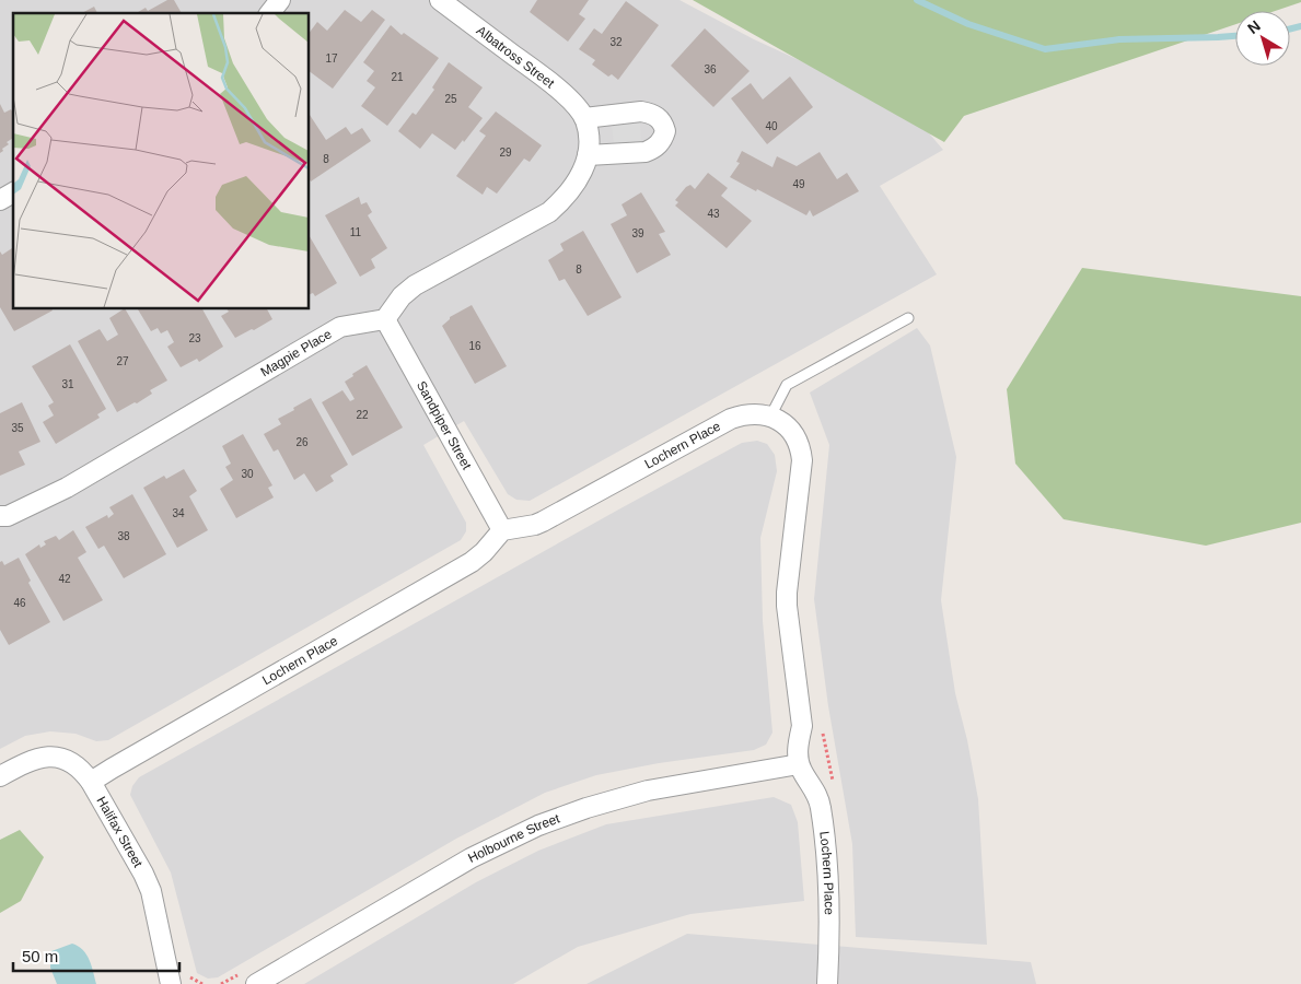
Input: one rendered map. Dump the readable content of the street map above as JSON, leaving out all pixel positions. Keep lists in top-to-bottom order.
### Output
{
  "streets": {
    "street": [
      "Albatross Street",
      "Magpie Place",
      "Sandpiper Street",
      "Lochern Place",
      "Halifax Street",
      "Holbourne Street"
    ]
  },
  "crossings": [
    ["Magpie Place", "Sandpiper Street"],
    ["Sandpiper Street", "Lochern Place"],
    ["Lochern Place", "Halifax Street"],
    ["Lochern Place", "Holbourne Street"]
  ],
  "house_numbers": [
    "32",
    "17",
    "36",
    "21",
    "25",
    "40",
    "29",
    "8",
    "49",
    "43",
    "11",
    "39",
    "8",
    "23",
    "16",
    "27",
    "31",
    "22",
    "35",
    "26",
    "30",
    "34",
    "38",
    "42",
    "46"
  ],
  "scale_bar": "50 m",
  "north": "top left"
}
